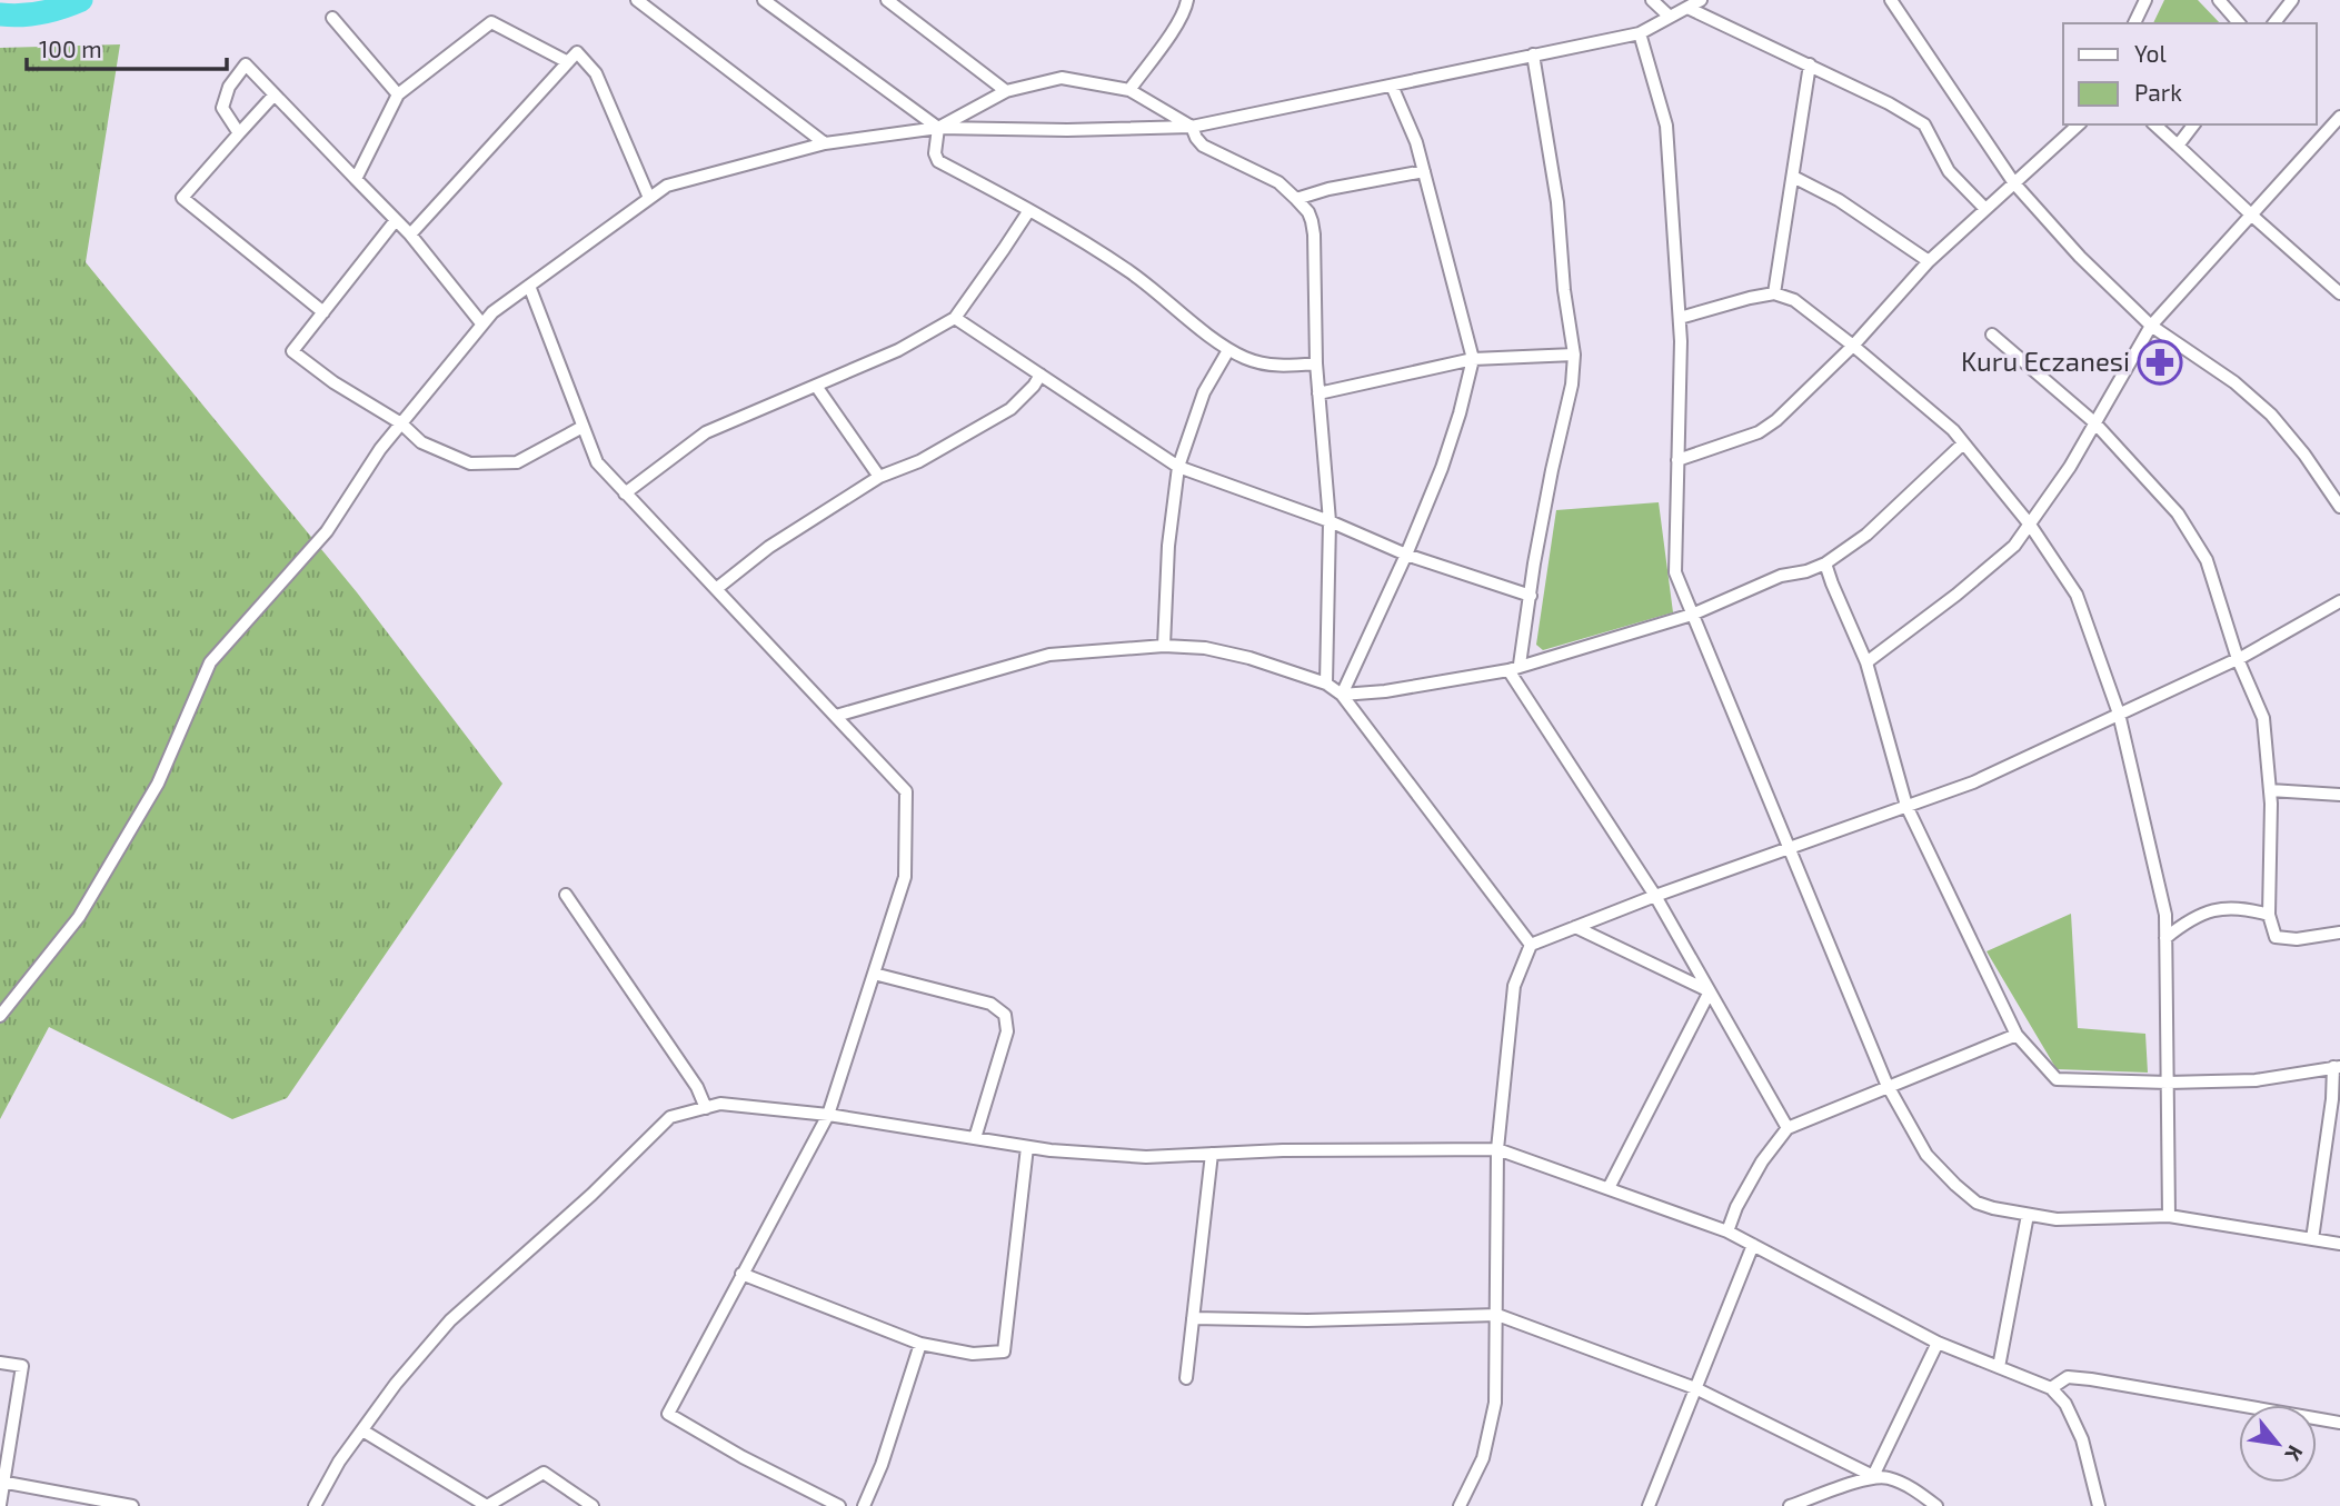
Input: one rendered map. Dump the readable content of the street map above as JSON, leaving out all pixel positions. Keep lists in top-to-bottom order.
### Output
{
  "places": {
    "pharmacy": ["Kuru Eczanesi"]
  },
  "legend": ["Yol", "Park"],
  "scale_bar": "100 m",
  "north": "bottom right"
}
